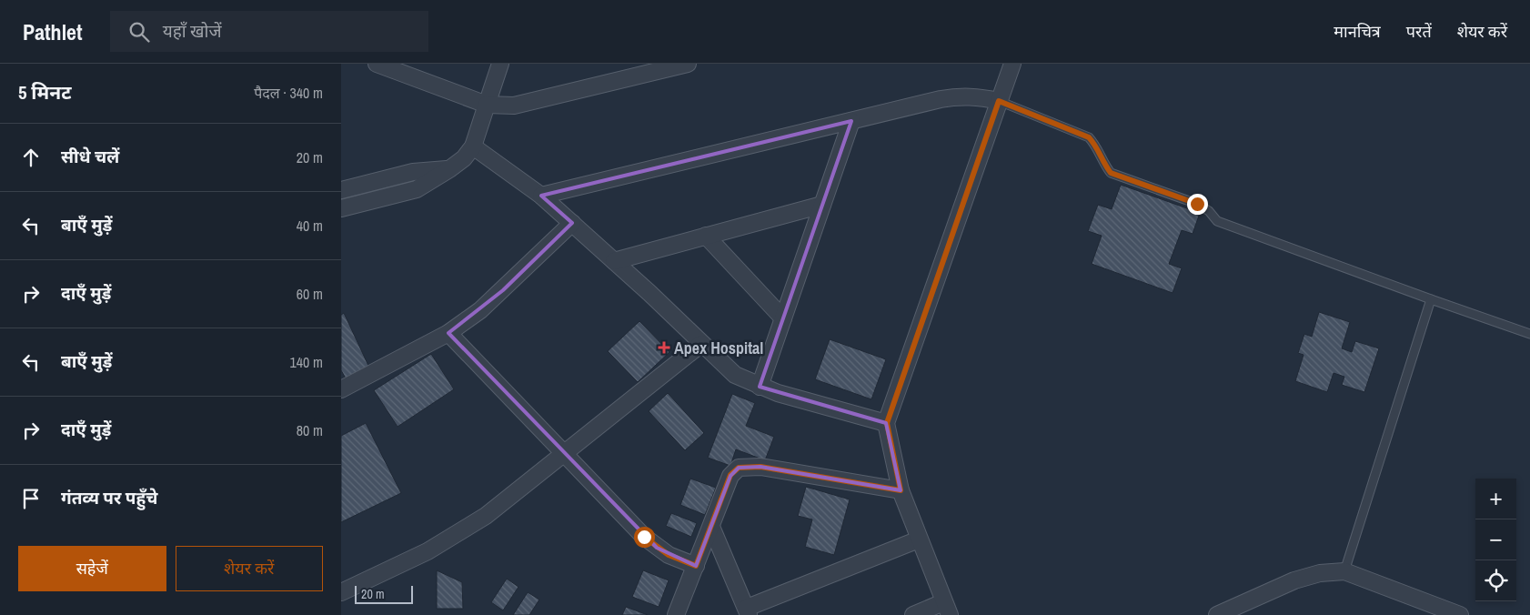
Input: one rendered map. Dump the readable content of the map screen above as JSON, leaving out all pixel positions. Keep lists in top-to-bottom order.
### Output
{
  "places": {
    "health": ["Apex Hospital"]
  },
  "scale_bar": "20 m",
  "page": {
    "header": "Pathlet",
    "search": "यहाँ खोजें",
    "nav": ["मानचित्र", "परतें", "शेयर करें"],
    "heading": ["5 मिनट", "पैदल · 340 m"],
    "list": [
      ["सीधे चलें", "20 m"],
      ["बाएँ मुड़ें", "40 m"],
      ["दाएँ मुड़ें", "60 m"],
      ["बाएँ मुड़ें", "140 m"],
      ["दाएँ मुड़ें", "80 m"],
      "गंतव्य पर पहुँचे"
    ],
    "map_buttons": ["+", "−"],
    "buttons": ["सहेजें", "शेयर करें"],
    "scale": "20 m"
  }
}
